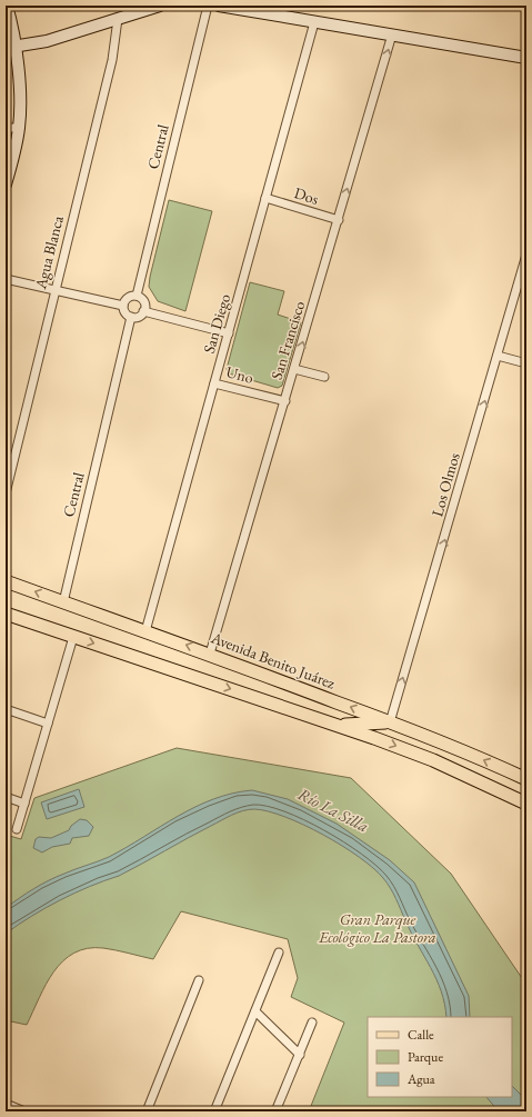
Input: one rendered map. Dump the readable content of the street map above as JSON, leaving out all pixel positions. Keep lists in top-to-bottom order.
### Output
{
  "streets": {
    "main road": ["Avenida Benito Juárez"],
    "street": [
      "Central",
      "Dos",
      "Agua Blanca",
      "San Diego",
      "San Francisco",
      "Uno",
      "Los Olmos"
    ]
  },
  "crossings": [
    ["Central", "Avenida Benito Juárez"],
    ["Dos", "San Diego"],
    ["Dos", "San Francisco"],
    ["San Diego", "Uno"],
    ["San Diego", "Avenida Benito Juárez"],
    ["San Francisco", "Uno"],
    ["San Francisco", "Avenida Benito Juárez"],
    ["Los Olmos", "Avenida Benito Juárez"]
  ],
  "one_way": ["San Francisco", "Los Olmos"],
  "water": ["Río La Silla"],
  "parks": ["Gran Parque Ecológico La Pastora"],
  "legend": ["Calle", "Parque", "Agua"]
}
